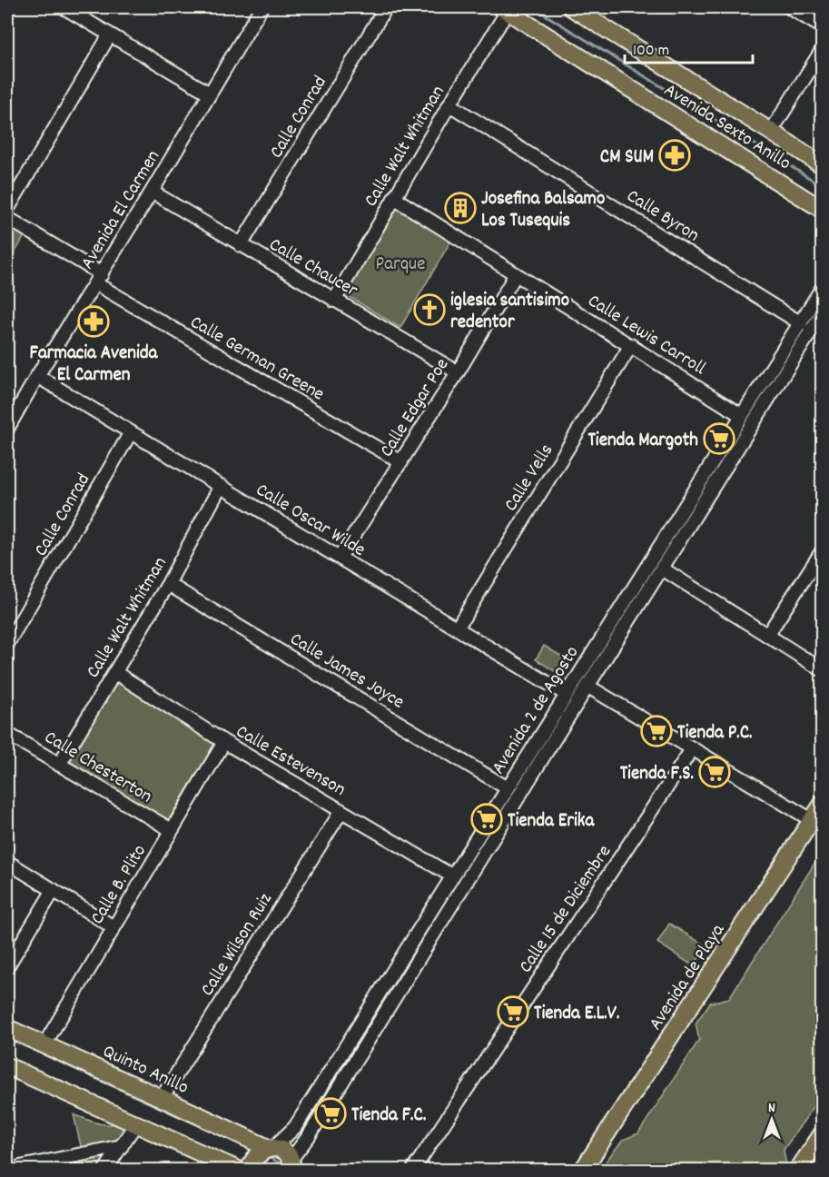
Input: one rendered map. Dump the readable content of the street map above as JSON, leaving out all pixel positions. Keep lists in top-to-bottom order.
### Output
{
  "streets": {
    "main road": ["Avenida Sexto Anillo", "Avenida de Playa", "Quinto Anillo"],
    "street": [
      "Calle Conrad",
      "Calle Walt Whitman",
      "Avenida El Carmen",
      "Calle Byron",
      "Calle Chaucer",
      "Calle Lewis Carroll",
      "Calle German Greene",
      "Calle Edgar Poe",
      "Calle Vells",
      "Calle Oscar Wilde",
      "Calle James Joyce",
      "Avenida 2 de Agosto",
      "Calle Estevenson",
      "Calle Chesterton",
      "Calle B. Plito",
      "Calle 15 de Diciembre",
      "Calle Wilson Ruiz"
    ]
  },
  "crossings": [
    ["Calle Conrad", "Calle Chaucer"],
    ["Calle Conrad", "Calle Oscar Wilde"],
    ["Avenida Sexto Anillo", "Calle Walt Whitman"],
    ["Calle Walt Whitman", "Calle Byron"],
    ["Calle Walt Whitman", "Calle Chaucer"],
    ["Calle Walt Whitman", "Calle Lewis Carroll"],
    ["Calle Walt Whitman", "Calle Oscar Wilde"],
    ["Calle Walt Whitman", "Calle James Joyce"],
    ["Calle Walt Whitman", "Calle Estevenson"],
    ["Calle Walt Whitman", "Calle Chesterton"],
    ["Avenida El Carmen", "Calle Chaucer"],
    ["Avenida El Carmen", "Calle German Greene"],
    ["Avenida El Carmen", "Calle Oscar Wilde"],
    ["Calle Byron", "Avenida 2 de Agosto"],
    ["Calle Chaucer", "Calle Edgar Poe"],
    ["Calle Lewis Carroll", "Calle Edgar Poe"],
    ["Calle Lewis Carroll", "Calle Vells"],
    ["Calle Lewis Carroll", "Avenida 2 de Agosto"],
    ["Calle German Greene", "Calle Edgar Poe"],
    ["Calle Edgar Poe", "Calle Oscar Wilde"],
    ["Calle Vells", "Calle Oscar Wilde"],
    ["Calle Oscar Wilde", "Avenida 2 de Agosto"],
    ["Calle James Joyce", "Avenida 2 de Agosto"],
    ["Avenida 2 de Agosto", "Calle Estevenson"],
    ["Avenida 2 de Agosto", "Quinto Anillo"],
    ["Calle Estevenson", "Calle B. Plito"],
    ["Calle Estevenson", "Calle Wilson Ruiz"],
    ["Calle Chesterton", "Calle B. Plito"],
    ["Calle B. Plito", "Quinto Anillo"],
    ["Calle Wilson Ruiz", "Quinto Anillo"]
  ],
  "parks": ["Parque"],
  "places": {
    "pharmacy": ["CM SUM", "Farmacia Avenida El Carmen"],
    "building": ["Josefina Balsamo Los Tusequis"],
    "church": ["iglesia santisimo redentor"],
    "supermarket": [
      "Tienda Margoth",
      "Tienda P.C.",
      "Tienda F.S.",
      "Tienda Erika",
      "Tienda E.L.V.",
      "Tienda F.C."
    ]
  },
  "scale_bar": "100 m",
  "north": "top"
}
